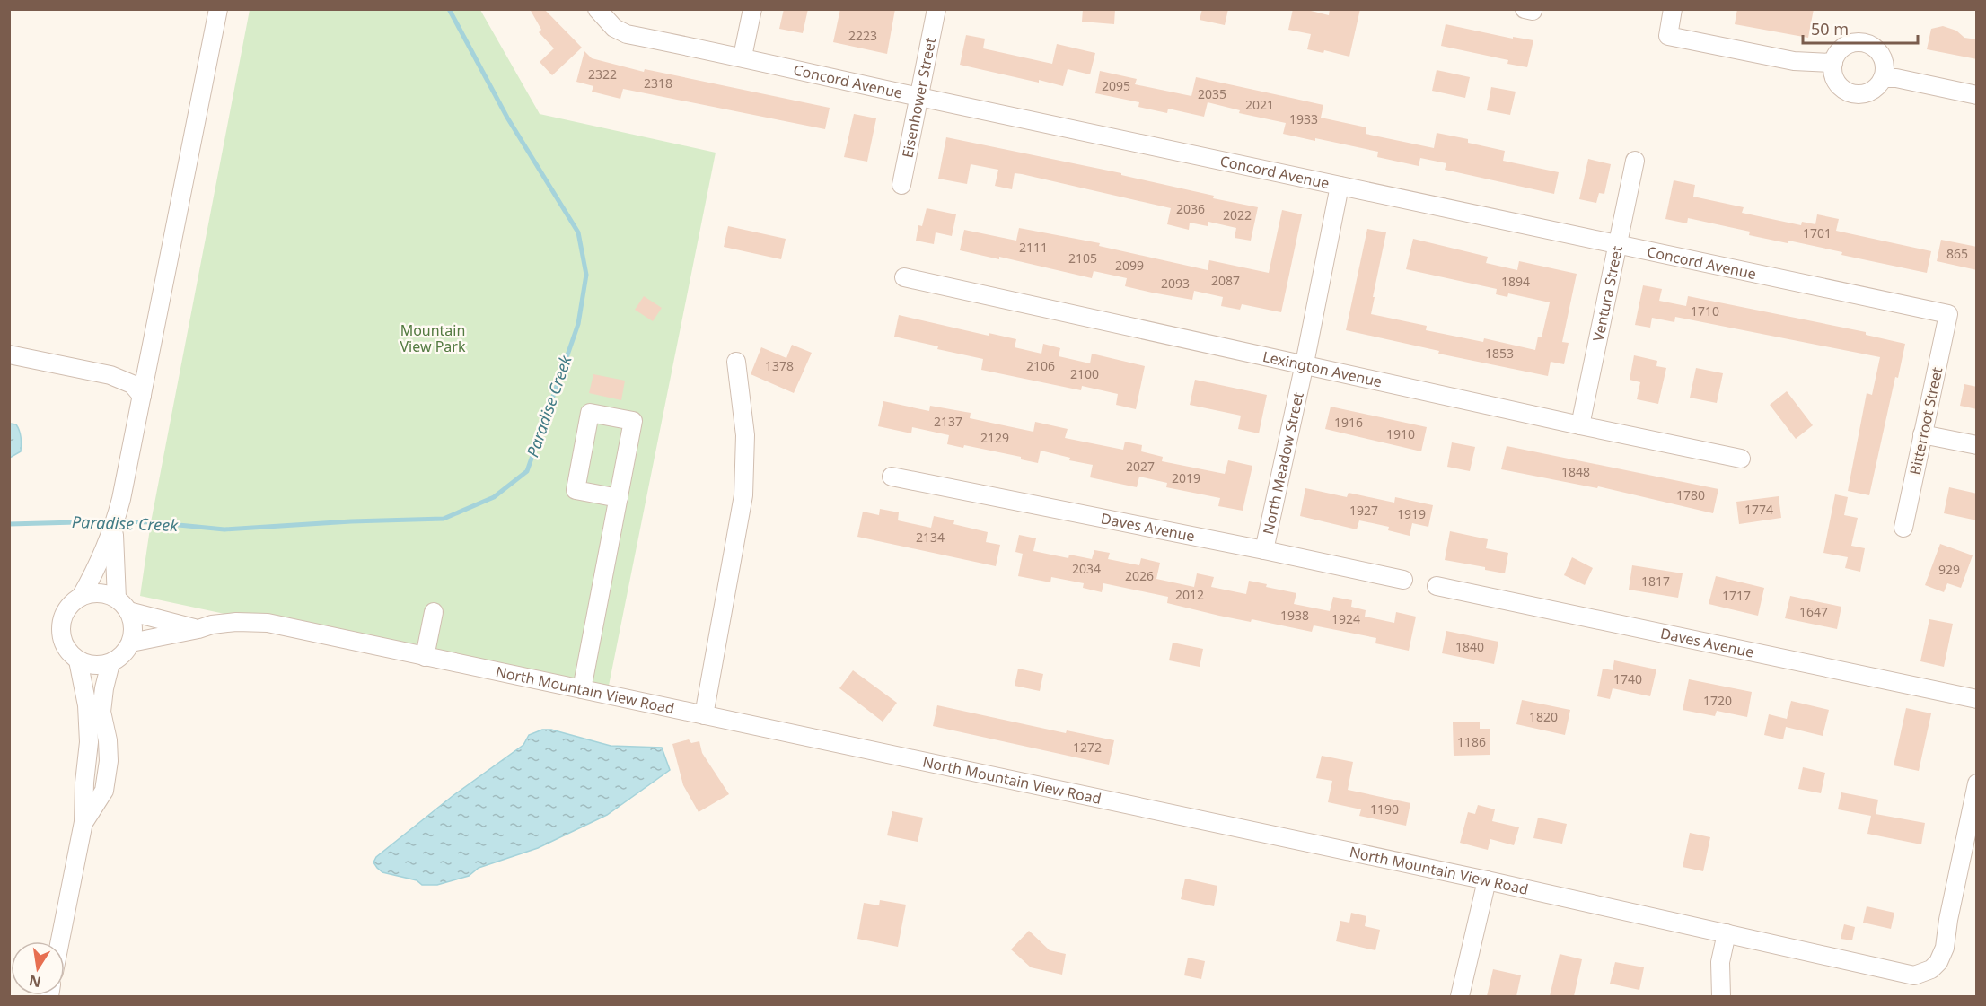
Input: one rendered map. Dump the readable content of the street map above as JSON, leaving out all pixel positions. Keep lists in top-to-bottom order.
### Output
{
  "streets": {
    "street": [
      "Concord Avenue",
      "Eisenhower Street",
      "Ventura Street",
      "Lexington Avenue",
      "Bitterroot Street",
      "North Meadow Street",
      "Daves Avenue",
      "North Mountain View Road"
    ]
  },
  "crossings": [
    ["Concord Avenue", "Eisenhower Street"],
    ["Concord Avenue", "Ventura Street"],
    ["Concord Avenue", "Bitterroot Street"],
    ["Concord Avenue", "North Meadow Street"],
    ["Ventura Street", "Lexington Avenue"],
    ["Lexington Avenue", "North Meadow Street"],
    ["North Meadow Street", "Daves Avenue"]
  ],
  "water": ["Paradise Creek"],
  "parks": ["Mountain View Park"],
  "house_numbers": [
    "2223",
    "2322",
    "2318",
    "2095",
    "2035",
    "2021",
    "1933",
    "2036",
    "2022",
    "1701",
    "2111",
    "865",
    "2105",
    "2099",
    "2087",
    "1894",
    "2093",
    "1710",
    "1853",
    "1378",
    "2106",
    "2100",
    "2137",
    "1916",
    "1910",
    "2129",
    "2027",
    "1848",
    "2019",
    "1780",
    "1774",
    "1927",
    "1919",
    "2134",
    "2034",
    "929",
    "2026",
    "1817",
    "2012",
    "1717",
    "1647",
    "1938",
    "1924",
    "1840",
    "1740",
    "1720",
    "1820",
    "1186",
    "1272",
    "1190"
  ],
  "scale_bar": "50 m",
  "north": "bottom"
}
